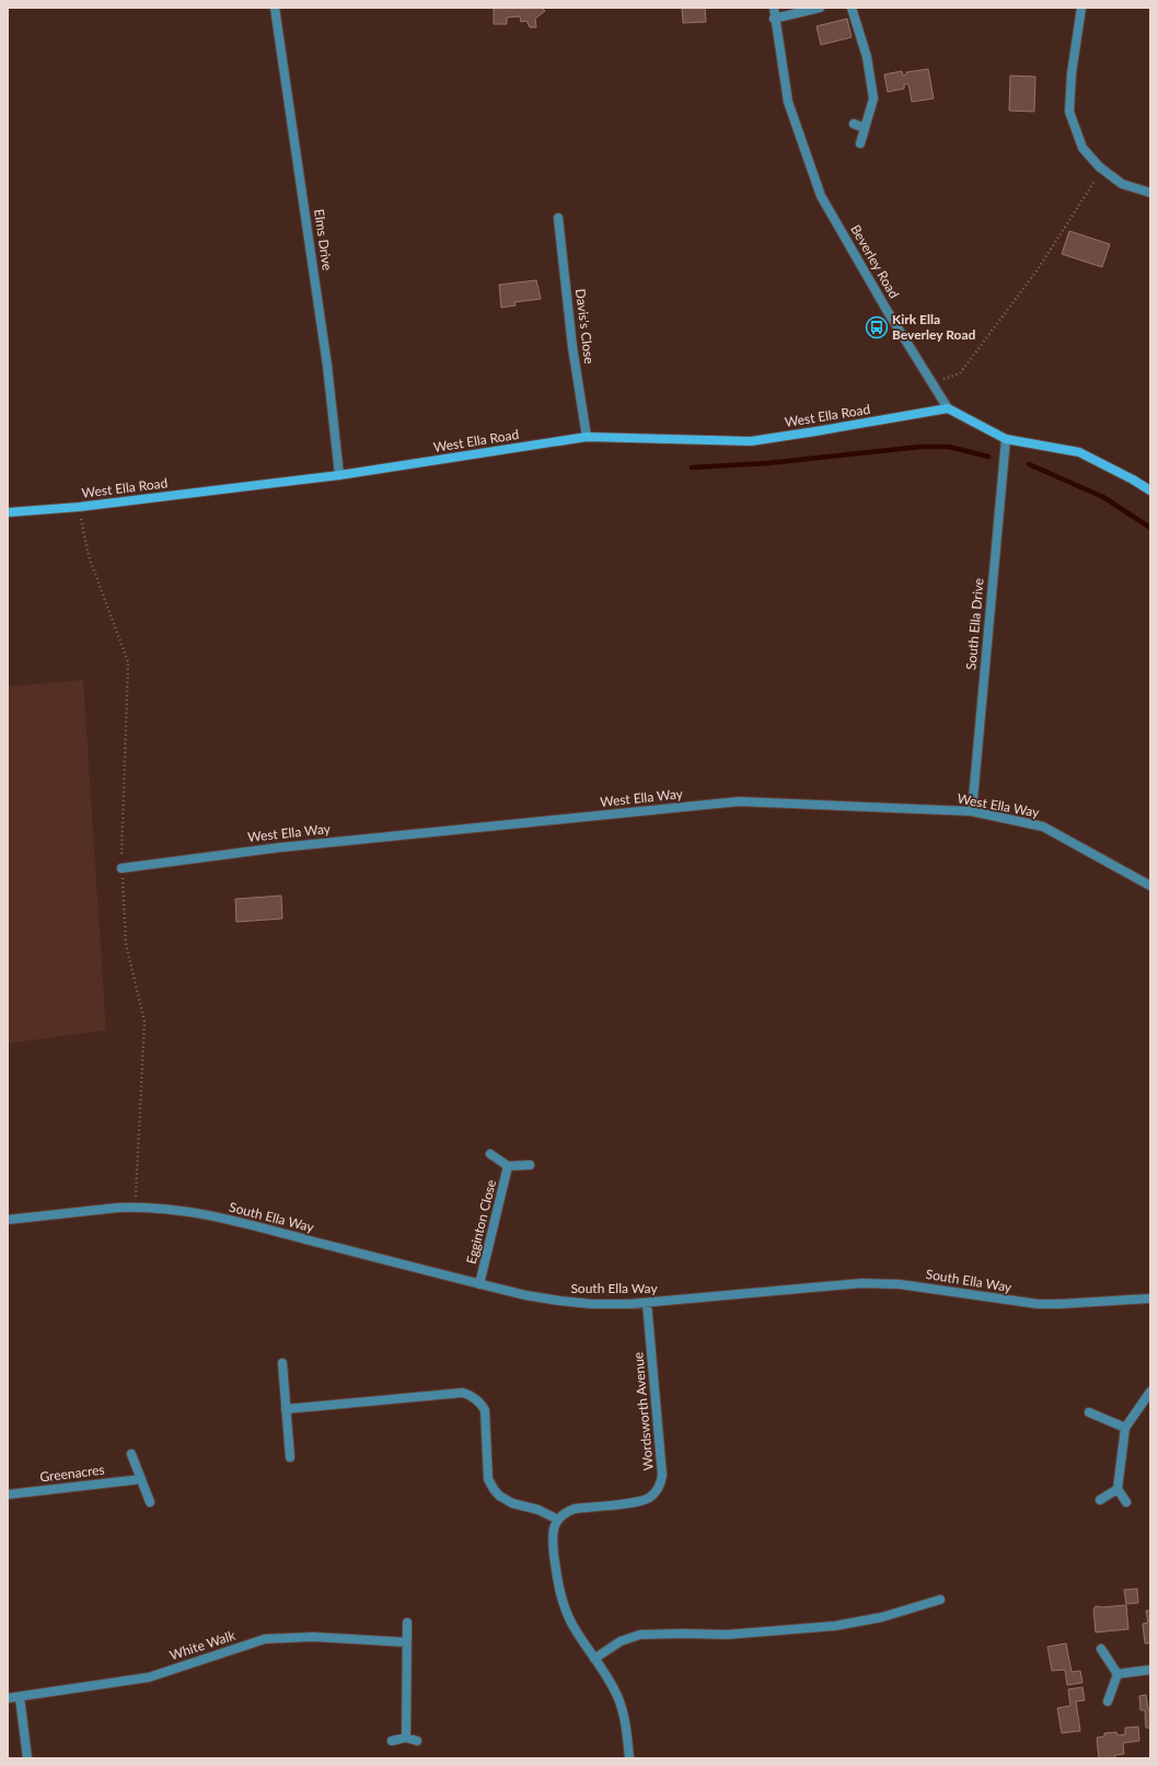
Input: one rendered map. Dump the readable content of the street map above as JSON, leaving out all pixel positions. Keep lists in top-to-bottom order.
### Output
{
  "streets": {
    "street": [
      "Elms Drive",
      "Beverley Road",
      "Davis's Close",
      "West Ella Road",
      "South Ella Drive",
      "West Ella Way",
      "South Ella Way",
      "Egginton Close",
      "Wordsworth Avenue",
      "Greenacres",
      "White Walk"
    ]
  },
  "crossings": [
    ["Elms Drive", "West Ella Road"],
    ["Beverley Road", "West Ella Road"],
    ["Davis's Close", "West Ella Road"],
    ["South Ella Drive", "West Ella Way"],
    ["South Ella Way", "Egginton Close"],
    ["South Ella Way", "Wordsworth Avenue"]
  ],
  "places": {
    "bus stop": ["Kirk Ella Beverley Road"]
  }
}
